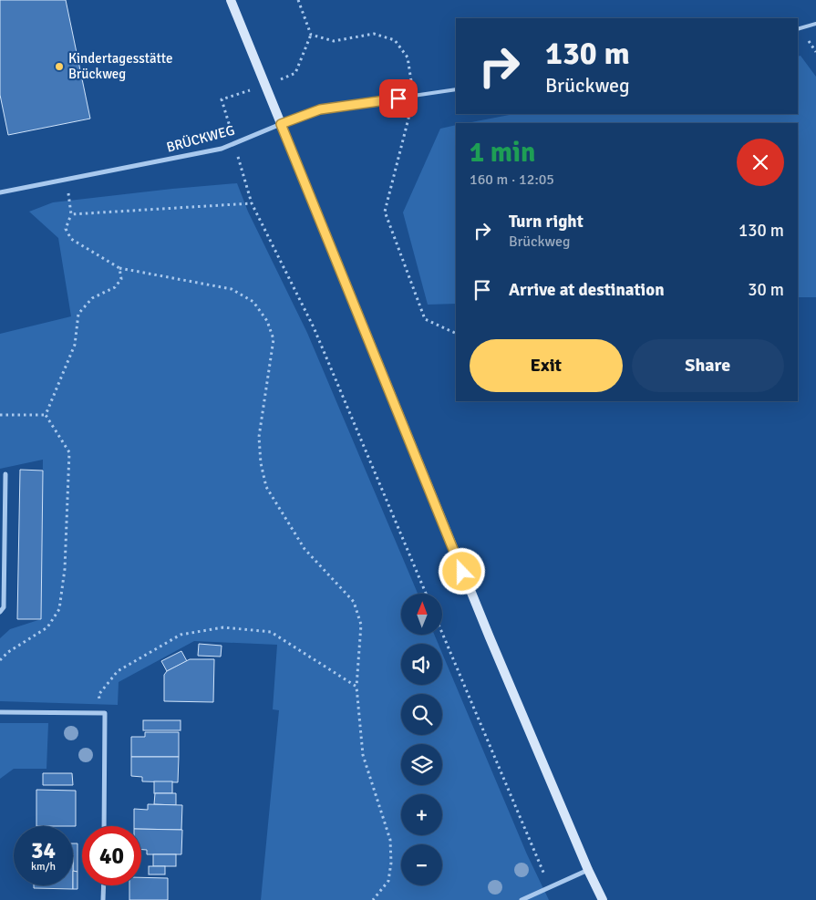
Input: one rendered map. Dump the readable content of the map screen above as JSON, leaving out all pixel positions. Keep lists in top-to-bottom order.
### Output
{
  "streets": {
    "street": ["BRÜCKWEG"]
  },
  "places": ["Kindertagesstätte Brückweg"],
  "north": "top",
  "page": {
    "turn": ["130 m", "Brückweg"],
    "heading": ["1 min", "160 m · 12:05"],
    "list": [
      {
        "name": "Turn right",
        "note": "Brückweg",
        "value": "130 m"
      },
      {
        "name": "Arrive at destination",
        "value": "30 m"
      }
    ],
    "buttons": ["Exit", "Share"],
    "map_buttons": ["+", "−"],
    "speed": "34 km/h",
    "limit": "40"
  }
}
